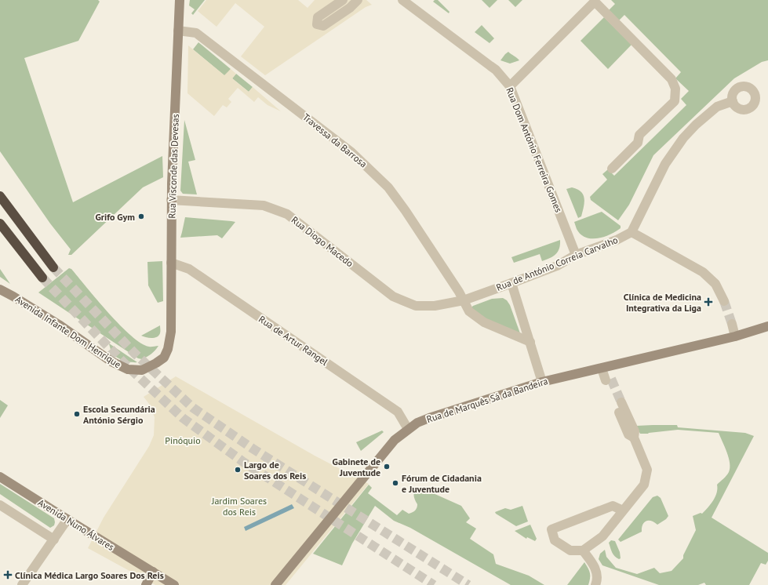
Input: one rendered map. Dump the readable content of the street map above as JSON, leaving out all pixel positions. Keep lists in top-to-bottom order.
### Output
{
  "streets": {
    "main road": [
      "Rua Visconde das Devesas",
      "Avenida Infante Dom Henrique",
      "Rua de Marquês Sá da Bandeira",
      "Avenida Nuno Álvares"
    ],
    "street": [
      "Travessa da Barrosa",
      "Rua Dom António Ferreira Gomes",
      "Rua Diogo Macedo",
      "Rua de António Correia Carvalho",
      "Rua de Artur Rangel"
    ]
  },
  "crossings": [
    ["Travessa da Barrosa", "Rua Visconde das Devesas"],
    ["Travessa da Barrosa", "Rua Diogo Macedo"],
    ["Travessa da Barrosa", "Rua de António Correia Carvalho"],
    ["Rua Dom António Ferreira Gomes", "Rua de António Correia Carvalho"],
    ["Rua Visconde das Devesas", "Rua Diogo Macedo"],
    ["Rua Visconde das Devesas", "Avenida Infante Dom Henrique"],
    ["Rua Visconde das Devesas", "Rua de Artur Rangel"],
    ["Rua Diogo Macedo", "Rua de António Correia Carvalho"],
    ["Rua de Artur Rangel", "Rua de Marquês Sá da Bandeira"]
  ],
  "parks": ["Pinóquio", "Jardim Soares dos Reis"],
  "places": {
    "other": [
      "Grifo Gym",
      "Escola Secundária António Sérgio",
      "Gabinete de Juventude",
      "Largo de Soares dos Reis",
      "Fórum de Cidadania e Juventude"
    ],
    "health": ["Clínica de Medicina Integrativa da Liga", "Clínica Médica Largo Soares Dos Reis"]
  }
}
